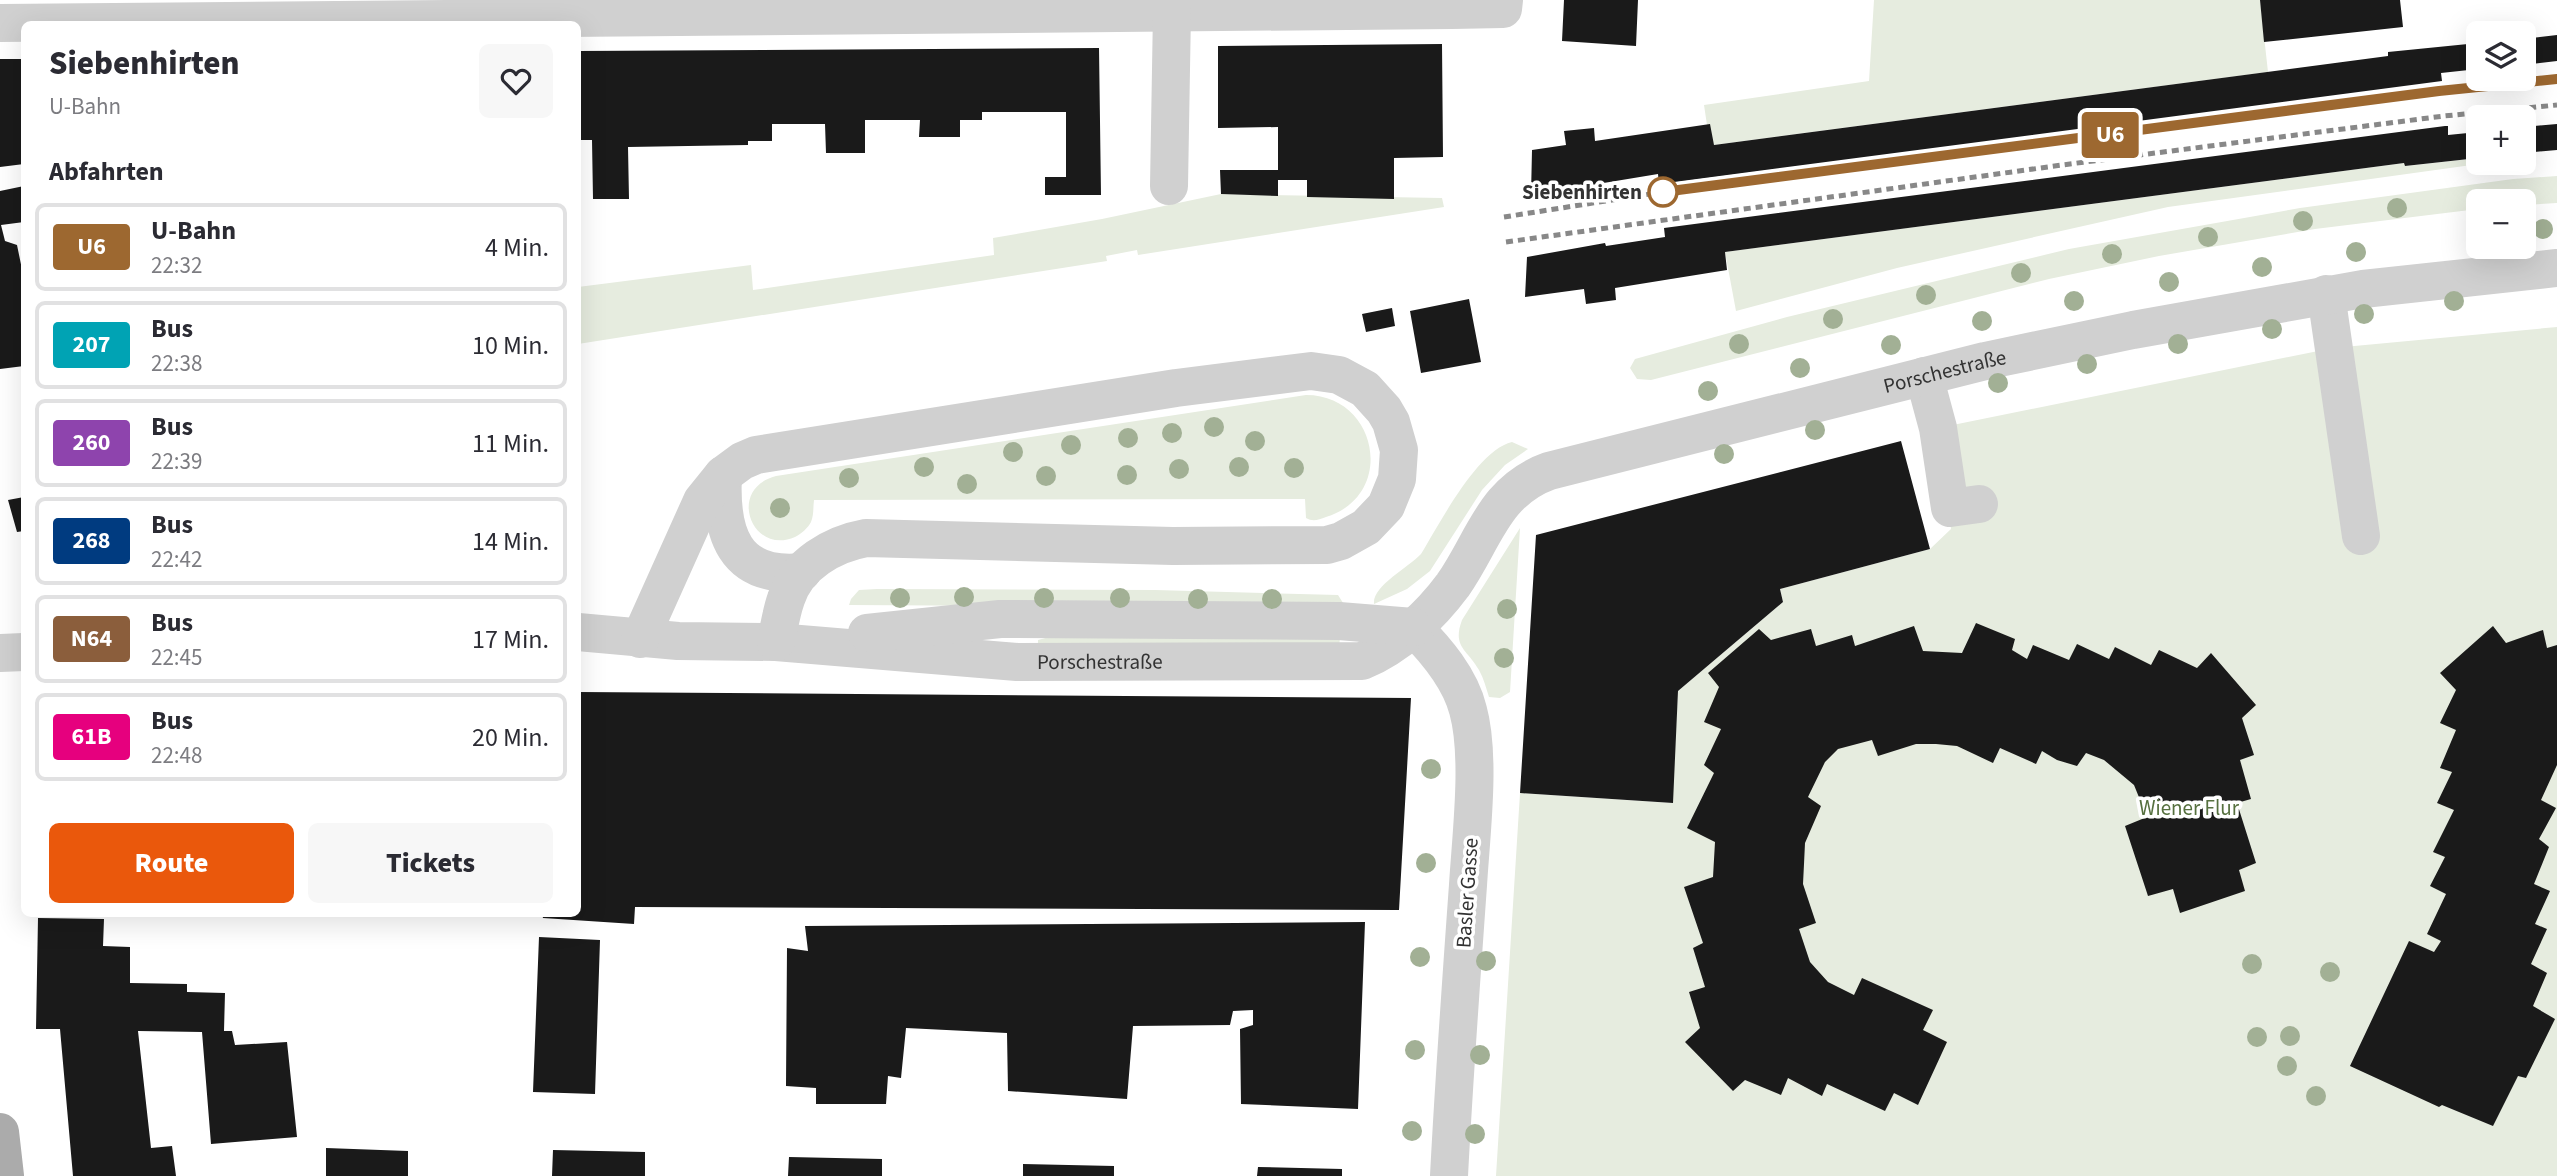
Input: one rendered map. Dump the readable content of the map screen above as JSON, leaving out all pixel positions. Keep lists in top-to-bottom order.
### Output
{
  "streets": {
    "street": ["Porschestraße", "Basler Gasse"]
  },
  "crossings": [
    ["Porschestraße", "Basler Gasse"]
  ],
  "parks": ["Wiener Flur"],
  "places": ["Siebenhirten"],
  "lines": ["metro line U6"],
  "page": {
    "on_map": "U6",
    "map_buttons": ["+", "−"],
    "heading": [
      ["Siebenhirten", "U-Bahn"],
      "Abfahrten"
    ],
    "list": [
      {
        "mark": "U6",
        "name": "U-Bahn",
        "note": "22:32",
        "value": "4 Min."
      },
      {
        "mark": "207",
        "name": "Bus",
        "note": "22:38",
        "value": "10 Min."
      },
      {
        "mark": "260",
        "name": "Bus",
        "note": "22:39",
        "value": "11 Min."
      },
      {
        "mark": "268",
        "name": "Bus",
        "note": "22:42",
        "value": "14 Min."
      },
      {
        "mark": "N64",
        "name": "Bus",
        "note": "22:45",
        "value": "17 Min."
      },
      {
        "mark": "61B",
        "name": "Bus",
        "note": "22:48",
        "value": "20 Min."
      }
    ],
    "buttons": ["Route", "Tickets"]
  }
}
